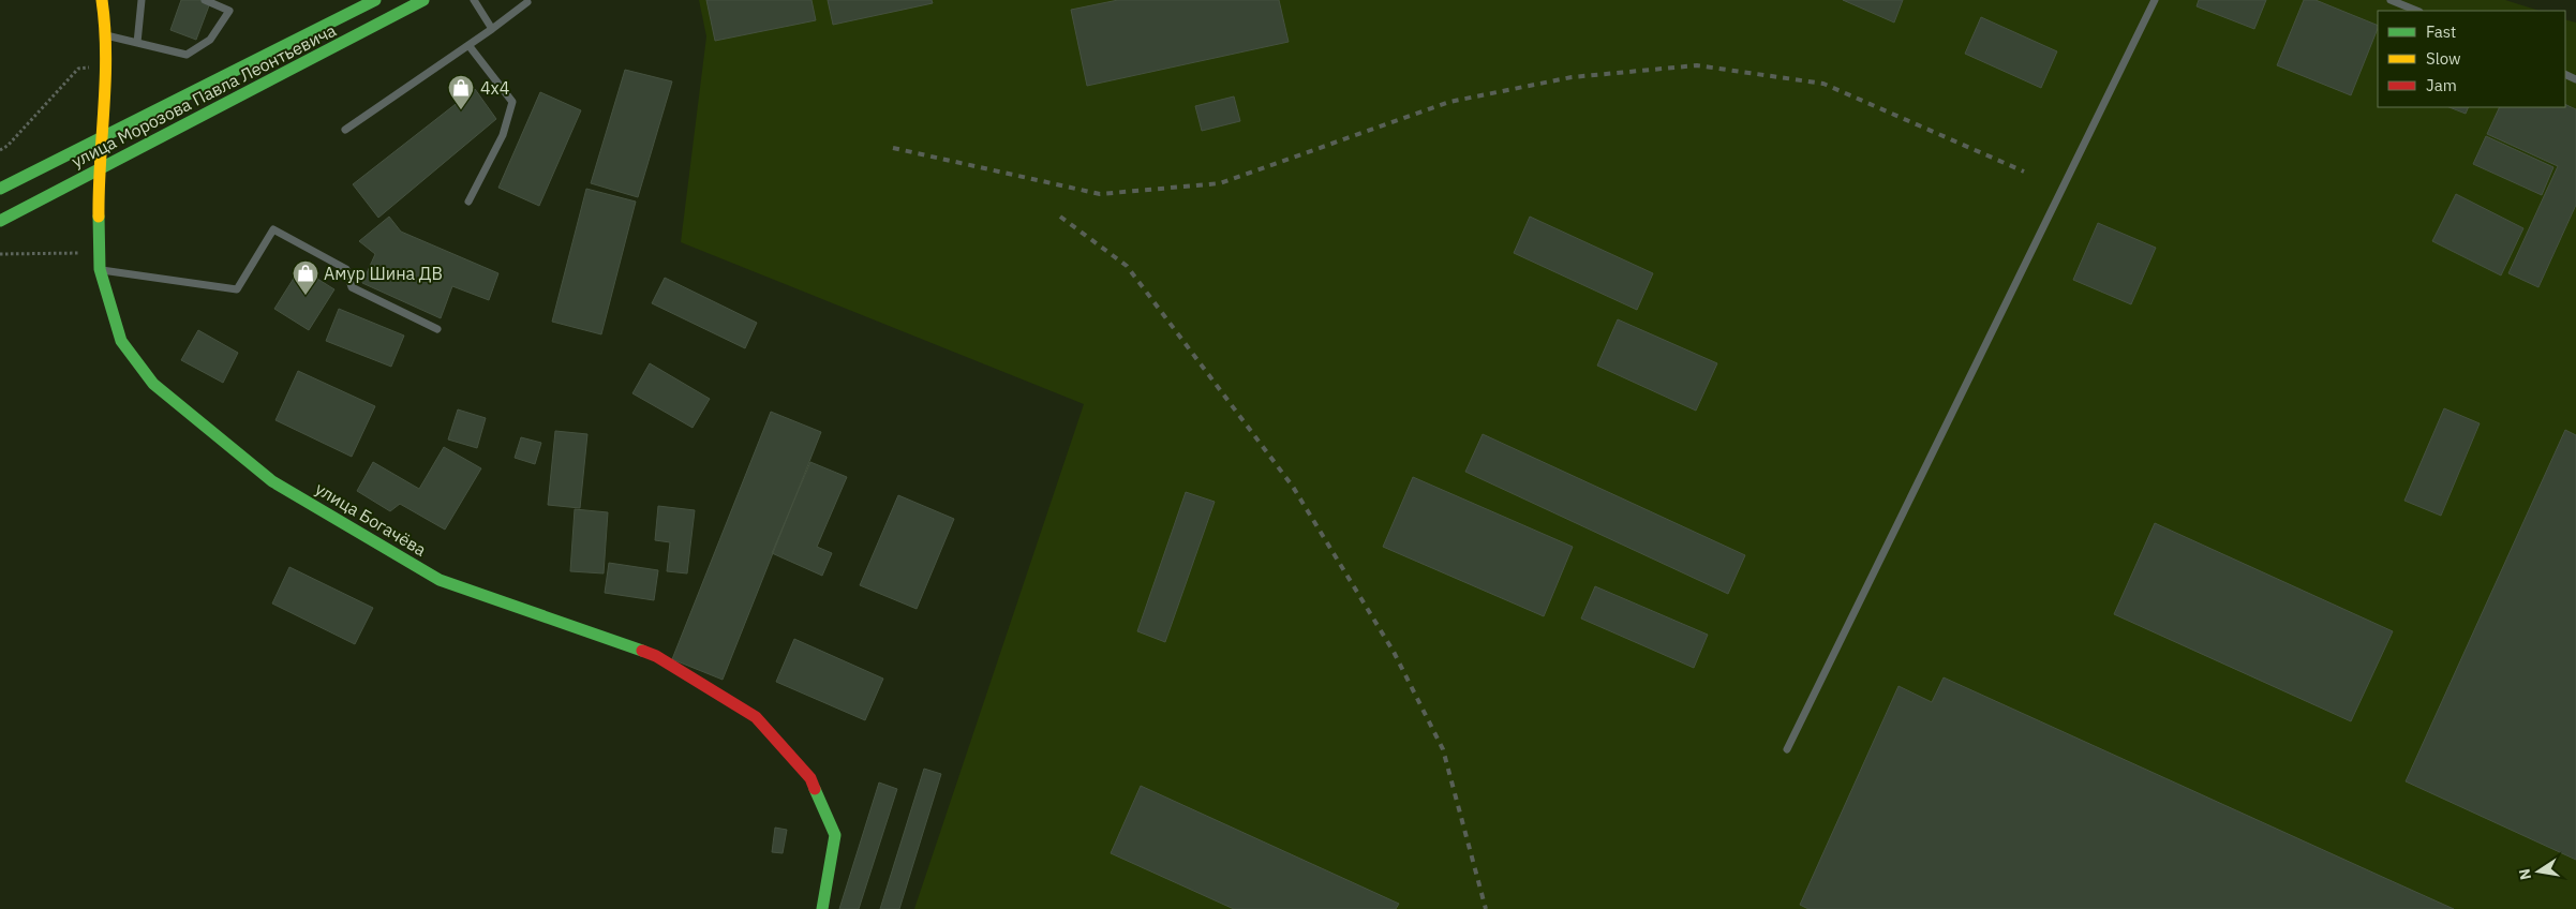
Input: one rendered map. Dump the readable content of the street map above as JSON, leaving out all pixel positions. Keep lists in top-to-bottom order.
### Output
{
  "streets": {
    "street": ["улица Морозова Павла Леонтьевича", "улица Богачёва"]
  },
  "crossings": [
    ["улица Морозова Павла Леонтьевича", "улица Богачёва"]
  ],
  "places": {
    "shop": ["4х4", "Амур Шина ДВ"]
  },
  "legend": ["Fast", "Slow", "Jam"],
  "north": "left"
}
